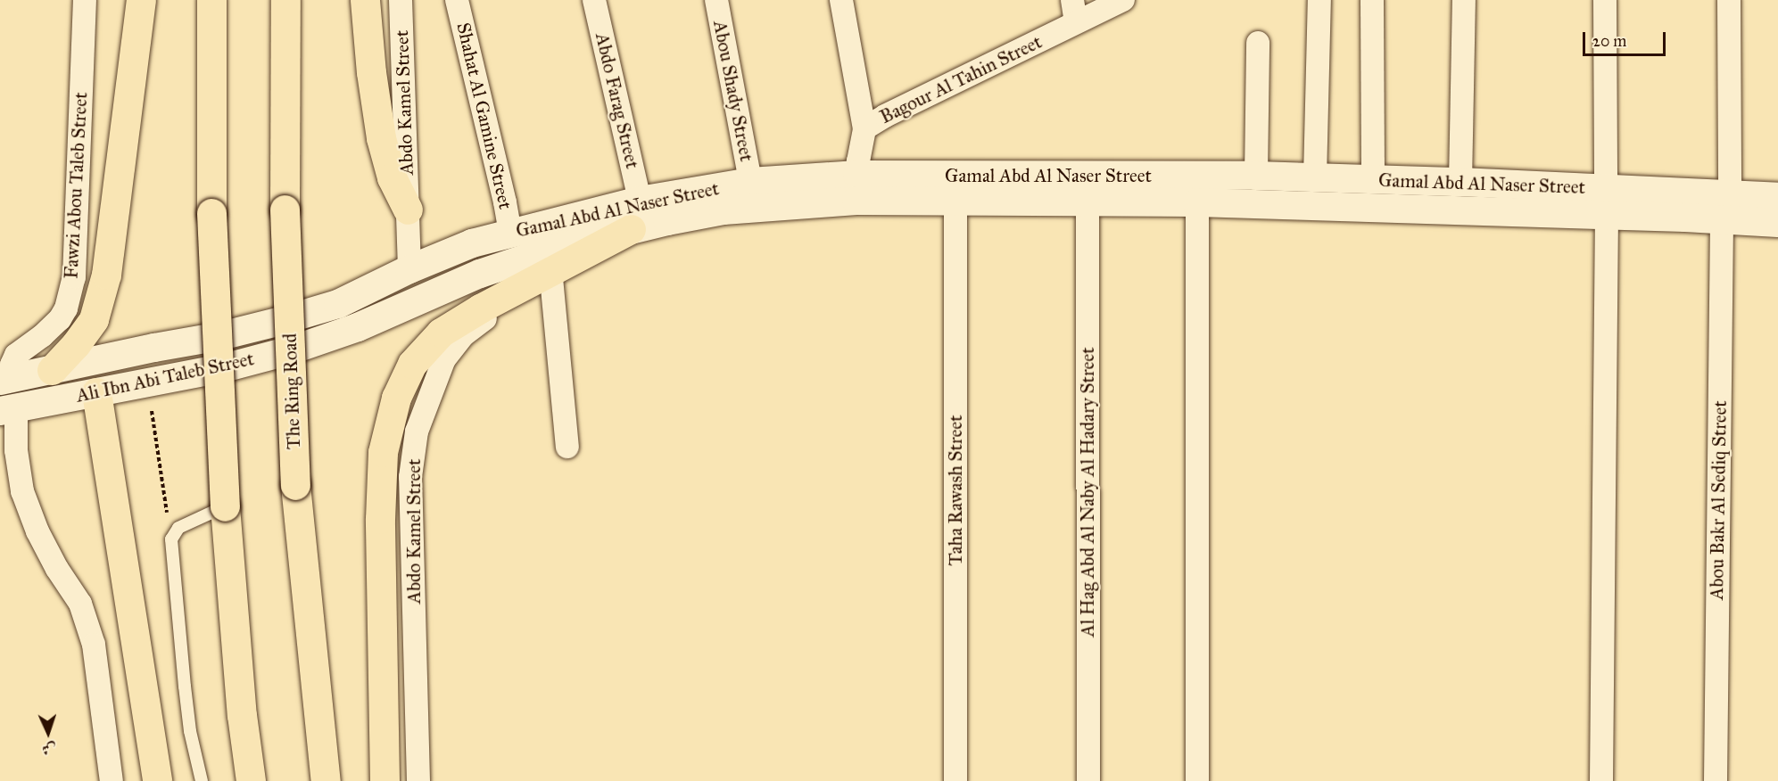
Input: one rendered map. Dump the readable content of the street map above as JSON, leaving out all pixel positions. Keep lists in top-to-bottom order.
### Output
{
  "streets": {
    "highway": ["The Ring Road"],
    "street": [
      "Bagour Al Tahin Street",
      "Abou Shady Street",
      "Abdo Farag Street",
      "Abdo Kamel Street",
      "Shahat Al Gamine Street",
      "Gamal Abd Al Naser Street",
      "Fawzi Abou Taleb Street",
      "Ali Ibn Abi Taleb Street",
      "Taha Rawash Street",
      "Al Hag Abd Al Naby Al Hadary Street",
      "Abou Bakr Al Sediq Street"
    ]
  },
  "crossings": [
    ["Bagour Al Tahin Street", "Gamal Abd Al Naser Street"],
    ["Abou Shady Street", "Gamal Abd Al Naser Street"],
    ["Abdo Farag Street", "Gamal Abd Al Naser Street"],
    ["Abdo Kamel Street", "Gamal Abd Al Naser Street"],
    ["Shahat Al Gamine Street", "Gamal Abd Al Naser Street"],
    ["Gamal Abd Al Naser Street", "Ali Ibn Abi Taleb Street"],
    ["Gamal Abd Al Naser Street", "Taha Rawash Street"],
    ["Gamal Abd Al Naser Street", "Al Hag Abd Al Naby Al Hadary Street"],
    ["Gamal Abd Al Naser Street", "Abou Bakr Al Sediq Street"],
    ["Fawzi Abou Taleb Street", "Ali Ibn Abi Taleb Street"]
  ],
  "scale_bar": "20 m",
  "north": "bottom"
}
